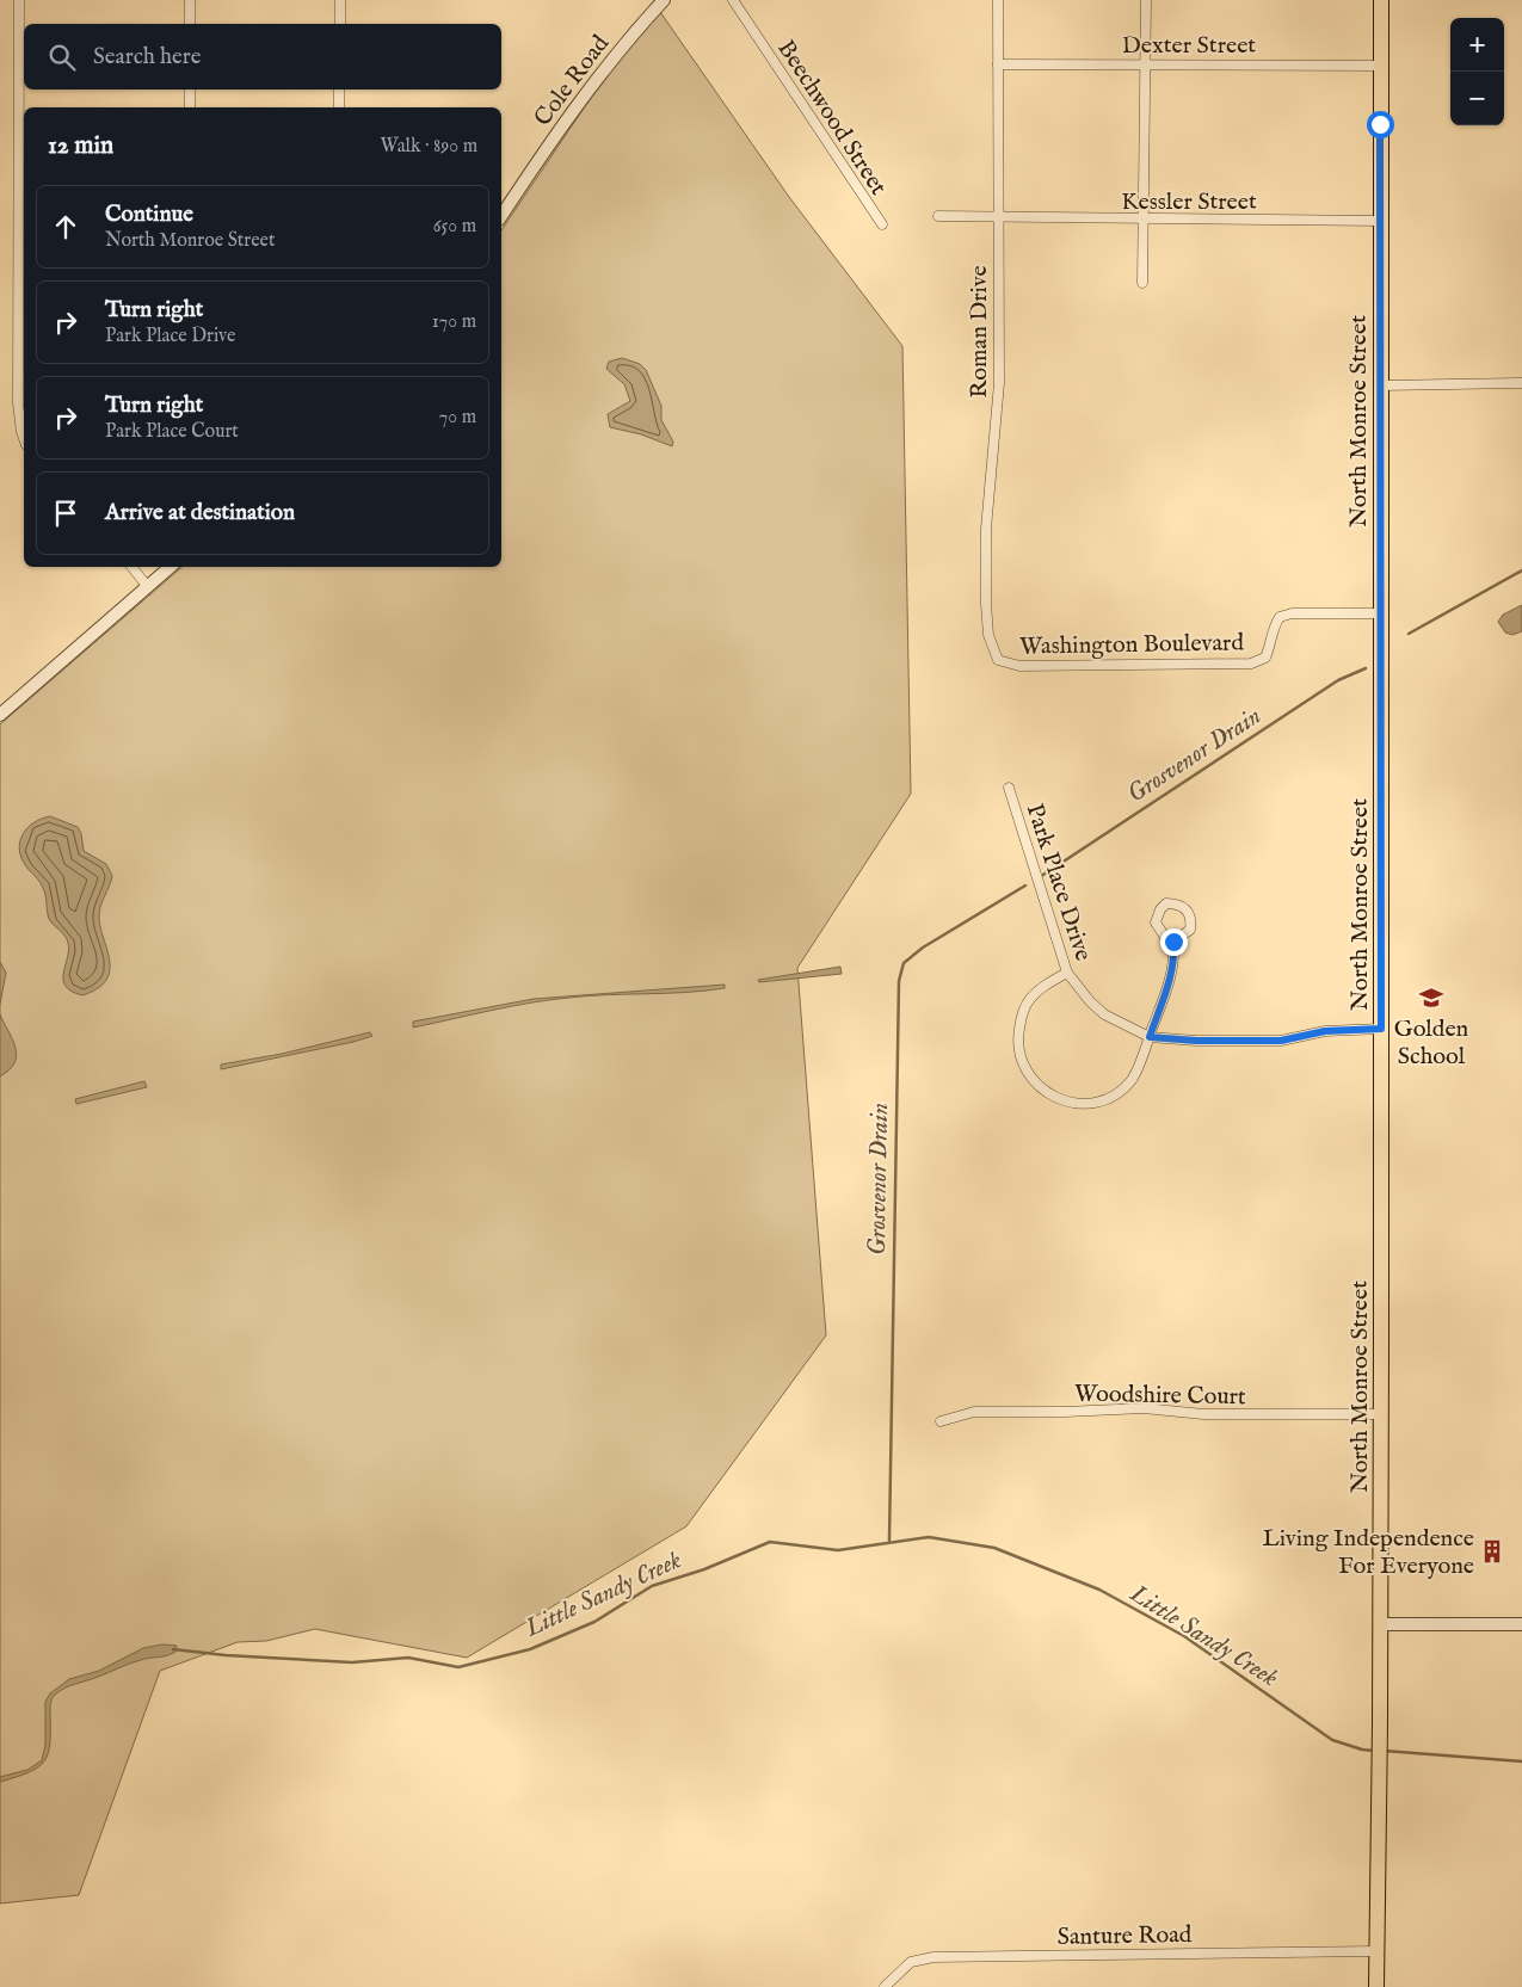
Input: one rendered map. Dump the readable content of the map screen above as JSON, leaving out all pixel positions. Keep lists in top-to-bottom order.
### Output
{
  "streets": {
    "main road": ["North Monroe Street"],
    "street": [
      "Dexter Street",
      "Cole Road",
      "Beechwood Street",
      "Kessler Street",
      "Roman Drive",
      "Washington Boulevard",
      "Park Place Drive",
      "Woodshire Court",
      "Santure Road"
    ]
  },
  "crossings": [
    ["Dexter Street", "Roman Drive"],
    ["Dexter Street", "North Monroe Street"],
    ["Kessler Street", "Roman Drive"],
    ["Kessler Street", "North Monroe Street"],
    ["Roman Drive", "Washington Boulevard"],
    ["North Monroe Street", "Washington Boulevard"],
    ["North Monroe Street", "Park Place Drive"],
    ["North Monroe Street", "Woodshire Court"],
    ["North Monroe Street", "Santure Road"]
  ],
  "water": ["Grosvenor Drain", "Little Sandy Creek"],
  "places": {
    "school or university": ["Golden School"],
    "building": ["Living Independence For Everyone"]
  },
  "page": {
    "map_buttons": ["+", "−"],
    "search": "Search here",
    "heading": ["12 min", "Walk · 890 m"],
    "list": [
      ["Continue", "North Monroe Street", "650 m"],
      ["Turn right", "Park Place Drive", "170 m"],
      ["Turn right", "Park Place Court", "70 m"],
      "Arrive at destination"
    ]
  }
}
